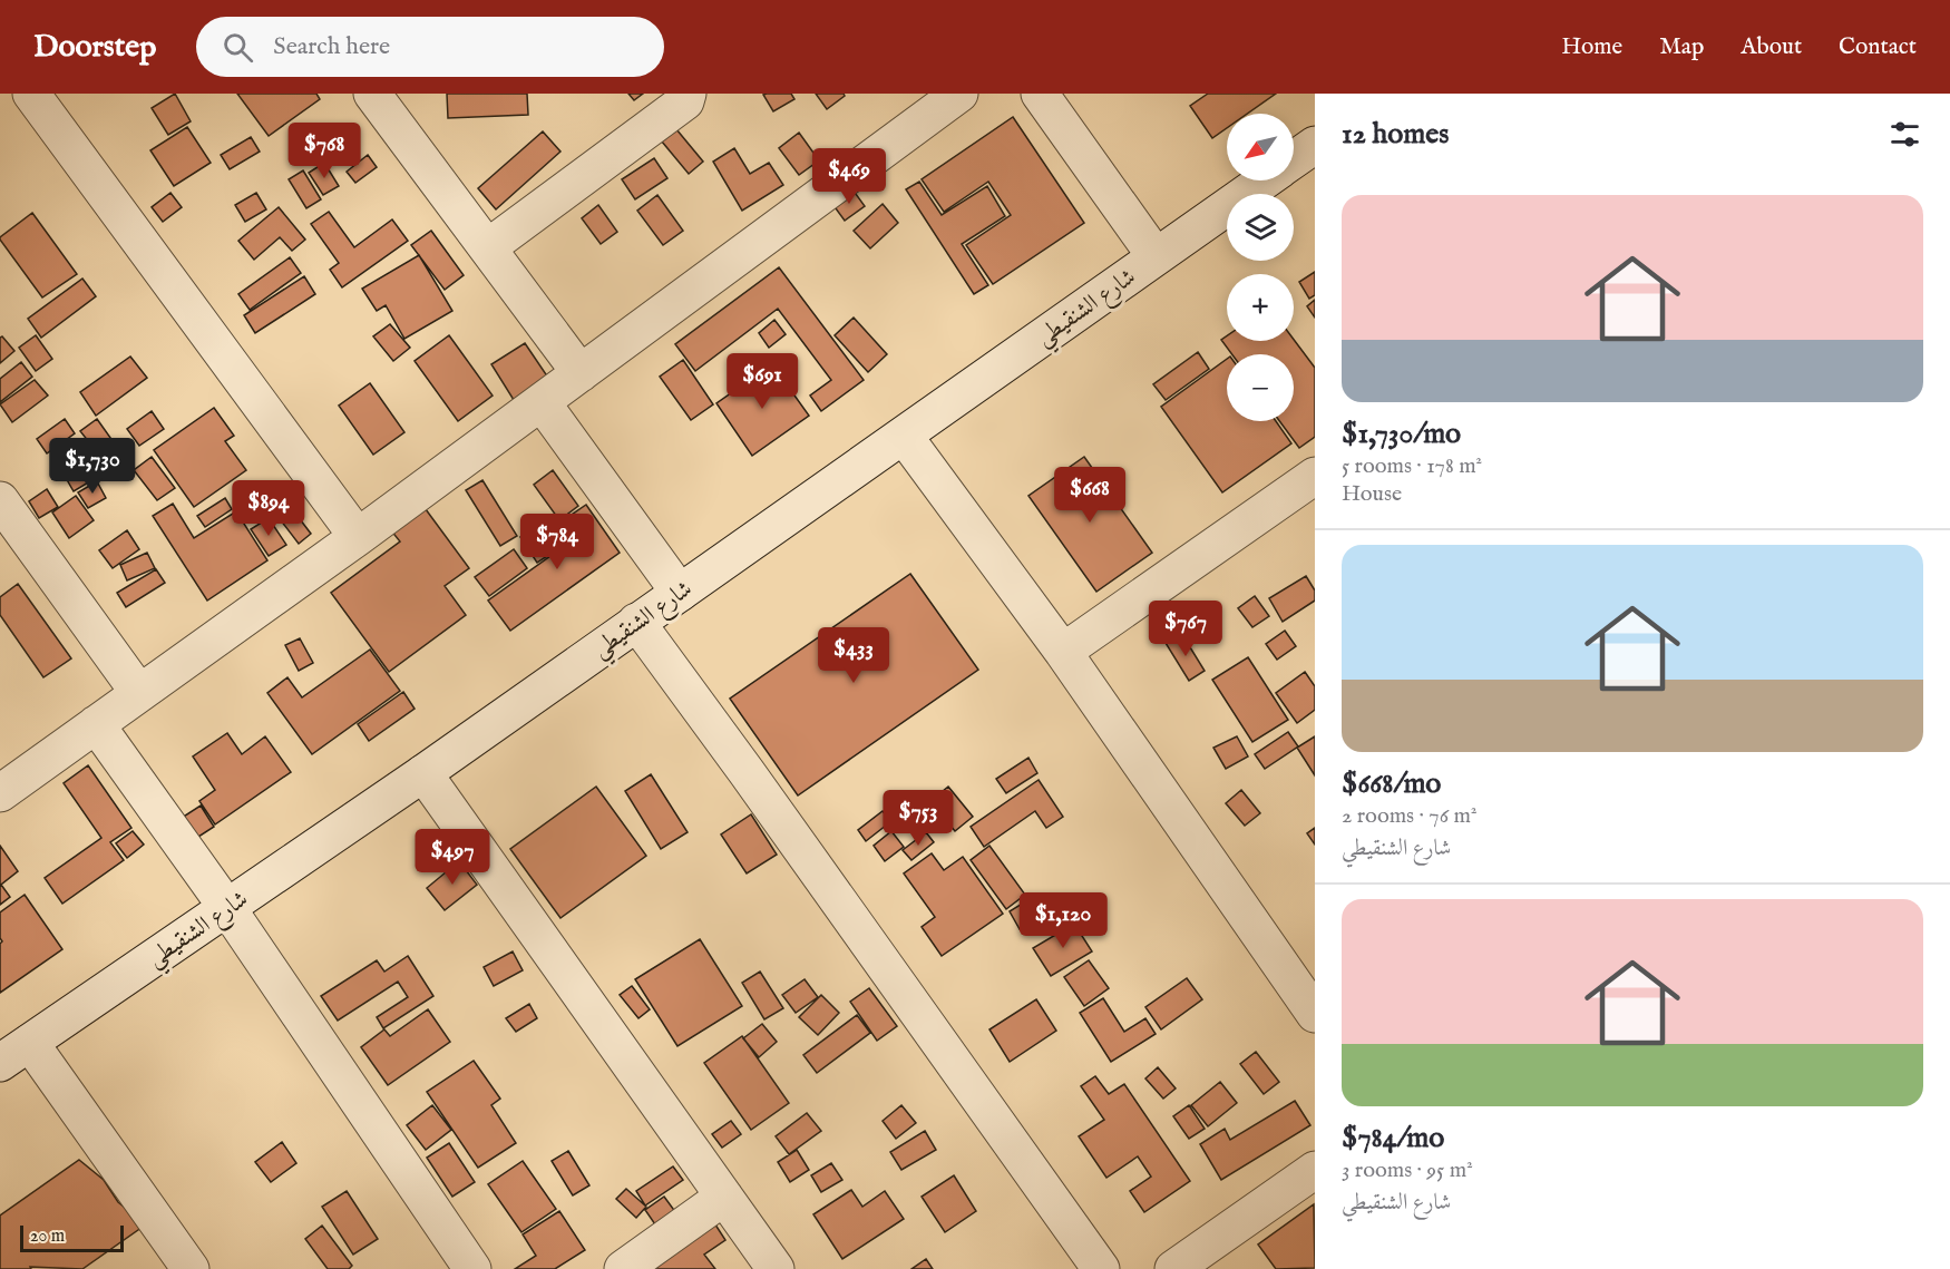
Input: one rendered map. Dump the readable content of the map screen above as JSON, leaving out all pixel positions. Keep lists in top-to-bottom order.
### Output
{
  "streets": {
    "street": ["شارع الشنقيطي"]
  },
  "scale_bar": "20 m",
  "north": "bottom left",
  "page": {
    "header": "Doorstep",
    "search": "Search here",
    "nav": [
      "Home",
      "Map",
      "About",
      "Contact"
    ],
    "heading": "12 homes",
    "map_buttons": ["+", "−"],
    "price": [
      "$768",
      "$469",
      "$691",
      "$1,730",
      "$668",
      "$894",
      "$784",
      "$767",
      "$433",
      "$753",
      "$497",
      "$1,120"
    ],
    "list": [
      {
        "name": "$1,730/mo",
        "note": "5 rooms · 178 m² · House"
      },
      {
        "name": "$668/mo",
        "note": "2 rooms · 76 m² · شارع الشنقيطي"
      },
      {
        "name": "$784/mo",
        "note": "3 rooms · 95 m² · شارع الشنقيطي"
      }
    ],
    "scale": "20 m"
  }
}
